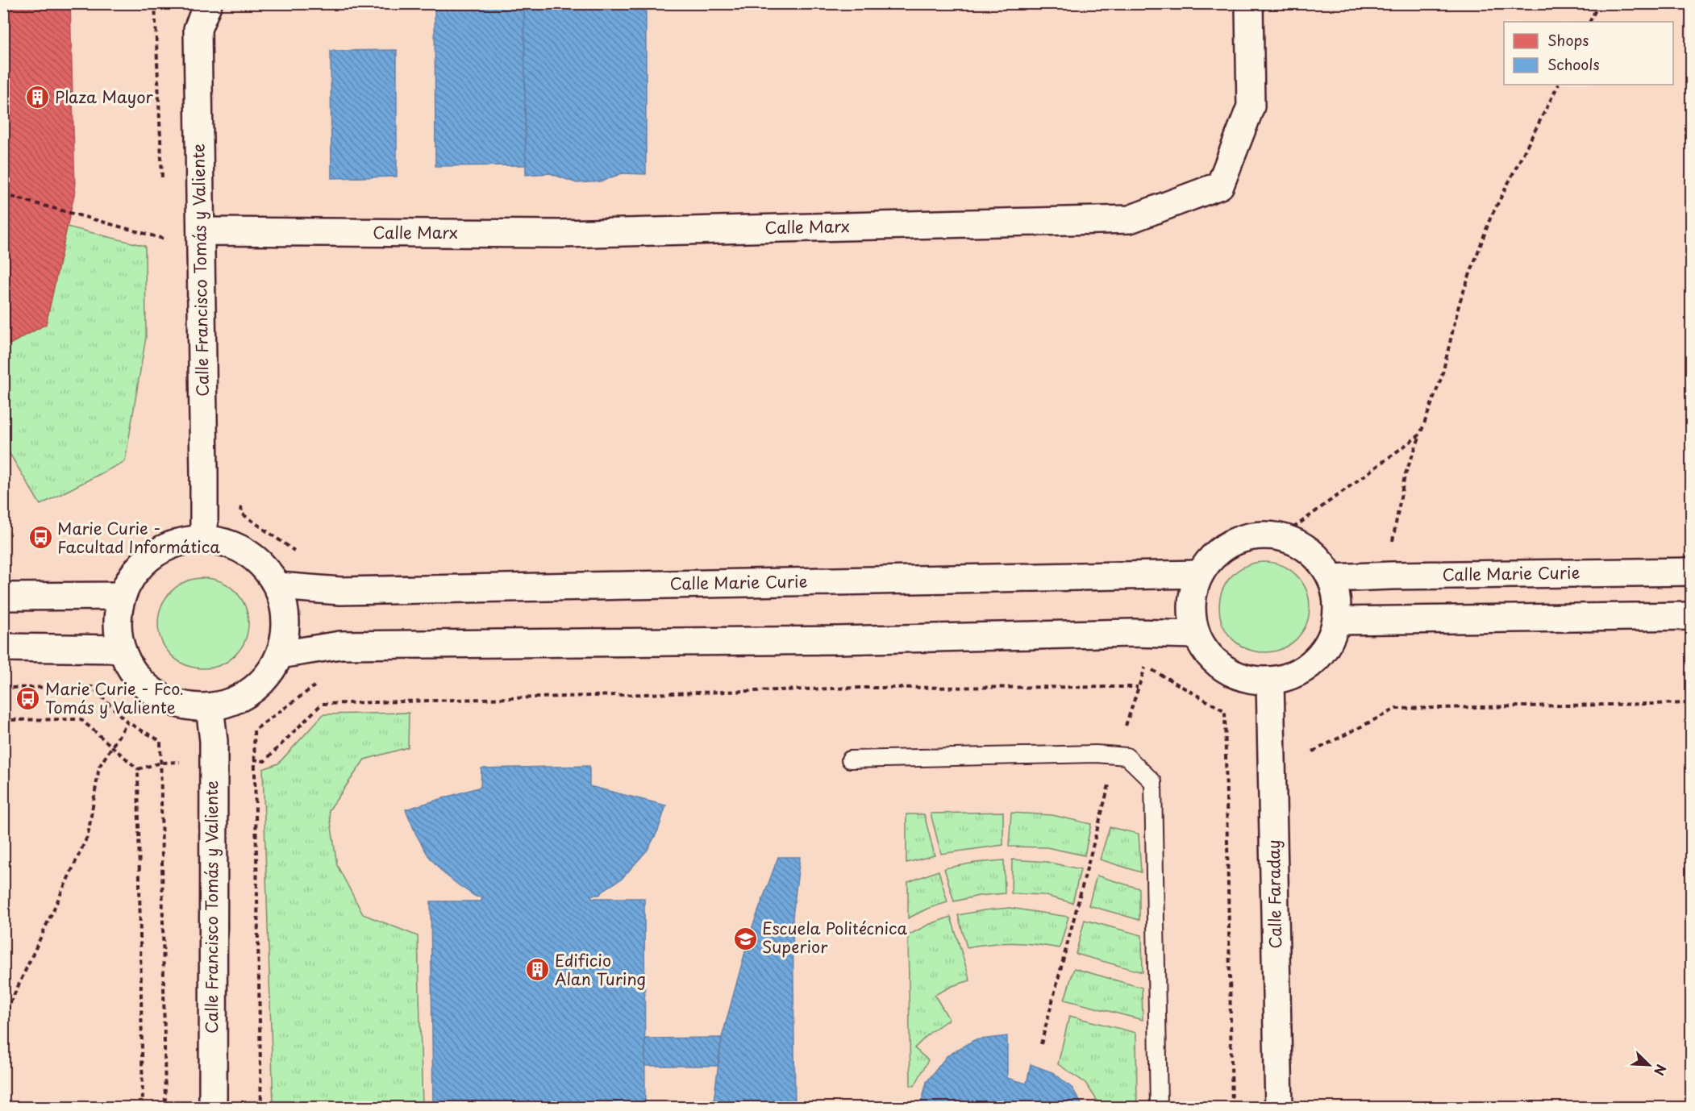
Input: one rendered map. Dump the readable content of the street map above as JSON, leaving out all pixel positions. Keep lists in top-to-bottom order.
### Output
{
  "streets": {
    "street": [
      "Calle Marx",
      "Calle Francisco Tomás y Valiente",
      "Calle Marie Curie",
      "Calle Faraday"
    ]
  },
  "crossings": [
    ["Calle Marx", "Calle Francisco Tomás y Valiente"],
    ["Calle Francisco Tomás y Valiente", "Calle Marie Curie"],
    ["Calle Marie Curie", "Calle Faraday"]
  ],
  "places": {
    "building": ["Plaza Mayor", "Edificio Alan Turing"],
    "bus stop": ["Marie Curie - Facultad Informática", "Marie Curie - Fco. Tomás y Valiente"],
    "school or university": ["Escuela Politécnica Superior"]
  },
  "legend": ["Shops", "Schools"],
  "north": "bottom right"
}
